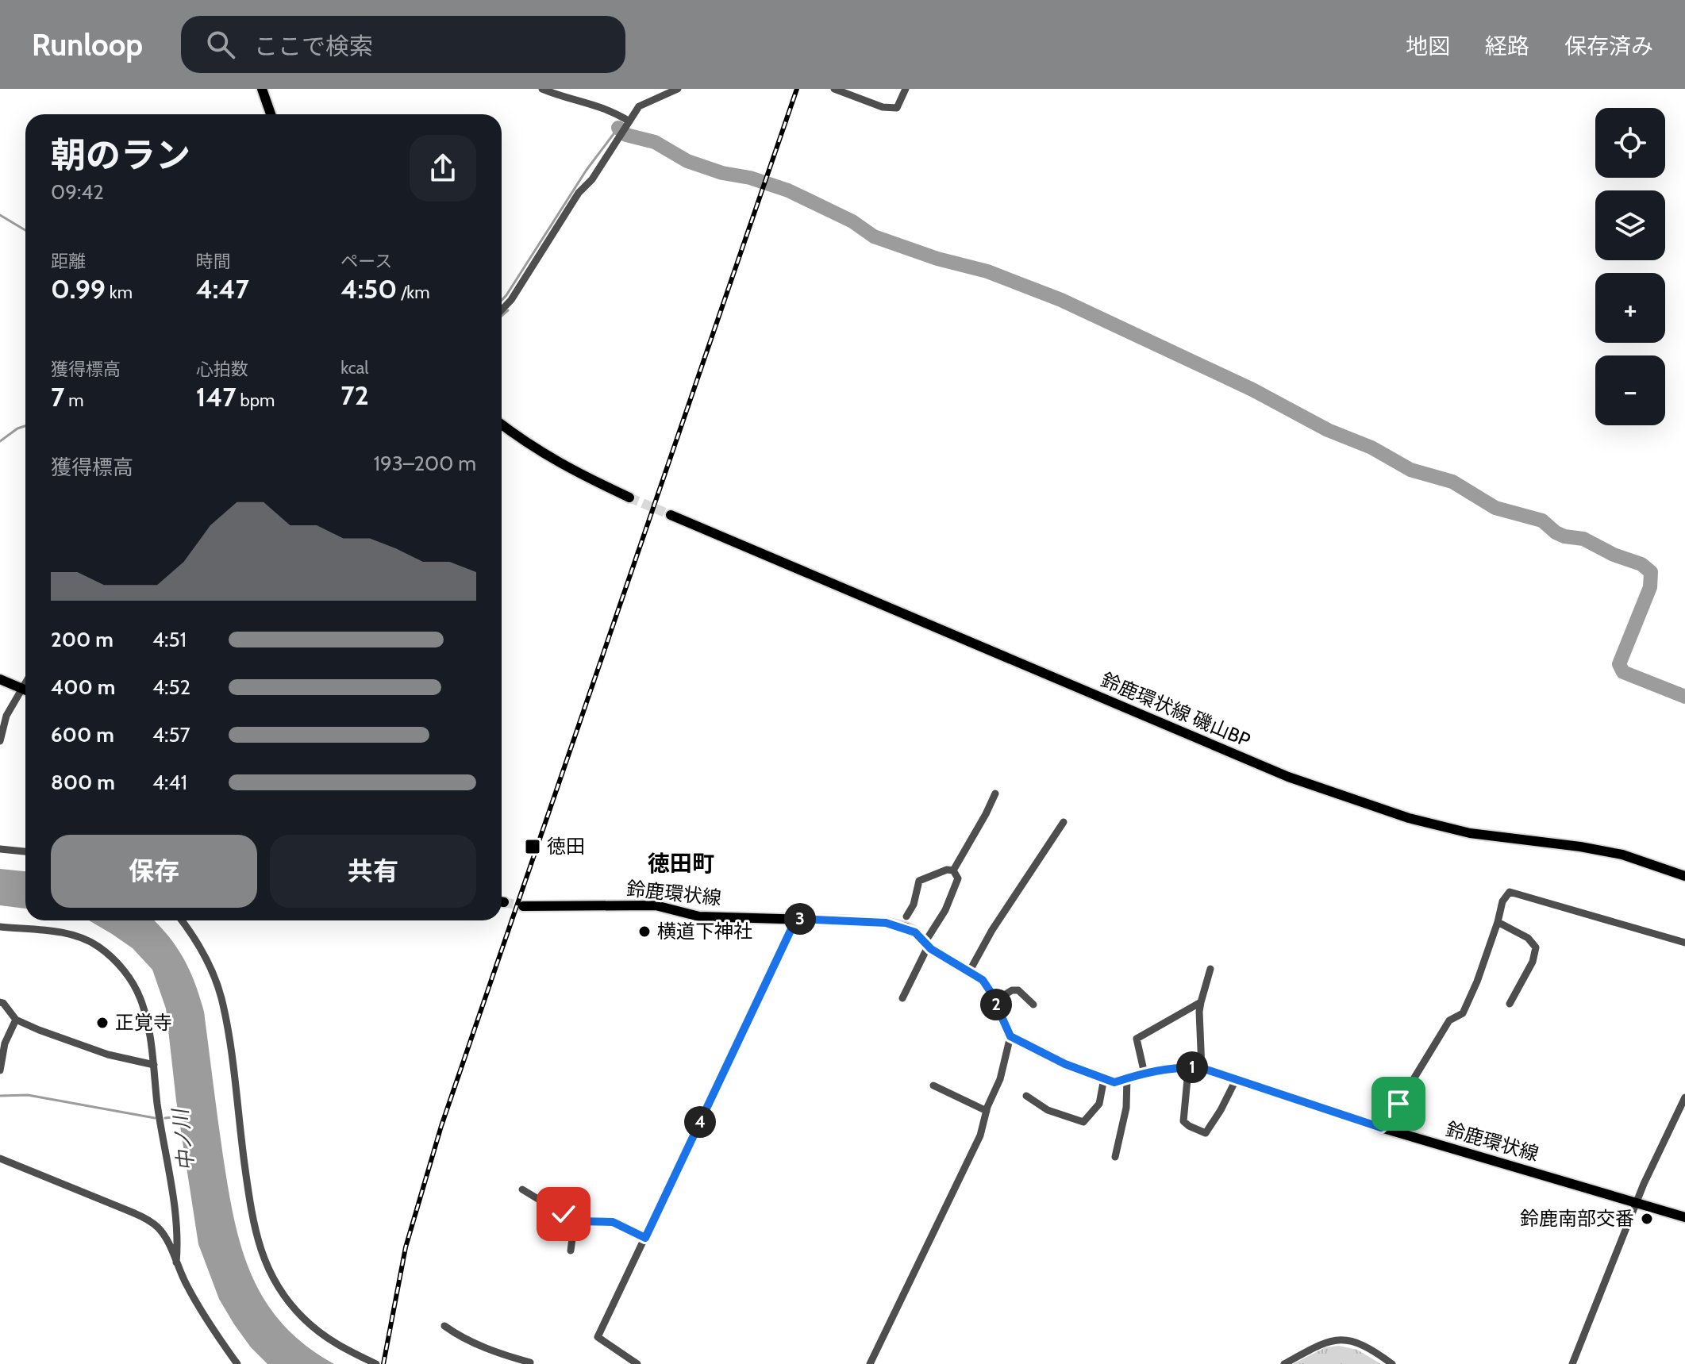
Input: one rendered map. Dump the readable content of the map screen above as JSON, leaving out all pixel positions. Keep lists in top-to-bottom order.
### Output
{
  "streets": {
    "main road": ["鈴鹿環状線 磯山BP", "鈴鹿環状線"]
  },
  "districts": ["徳田町"],
  "water": ["中ノ川"],
  "places": {
    "transit": ["徳田"],
    "other": ["横道下神社", "正覚寺", "鈴鹿南部交番"]
  },
  "page": {
    "header": "Runloop",
    "search": "ここで検索",
    "nav": ["地図", "経路", "保存済み"],
    "map_buttons": ["+", "−"],
    "heading": ["朝のラン", "09:42"],
    "stats": [
      ["距離", "0.99 km"],
      ["時間", "4:47"],
      ["ペース", "4:50 /km"],
      ["獲得標高", "7 m"],
      ["心拍数", "147 bpm"],
      ["kcal", "72"]
    ],
    "chart": ["獲得標高", "193–200 m"],
    "list": [
      {
        "name": "200 m",
        "note": "4:51"
      },
      {
        "name": "400 m",
        "note": "4:52"
      },
      {
        "name": "600 m",
        "note": "4:57"
      },
      {
        "name": "800 m",
        "note": "4:41"
      }
    ],
    "buttons": ["保存", "共有"],
    "pins": [
      "3",
      "2",
      "1",
      "4"
    ]
  }
}
